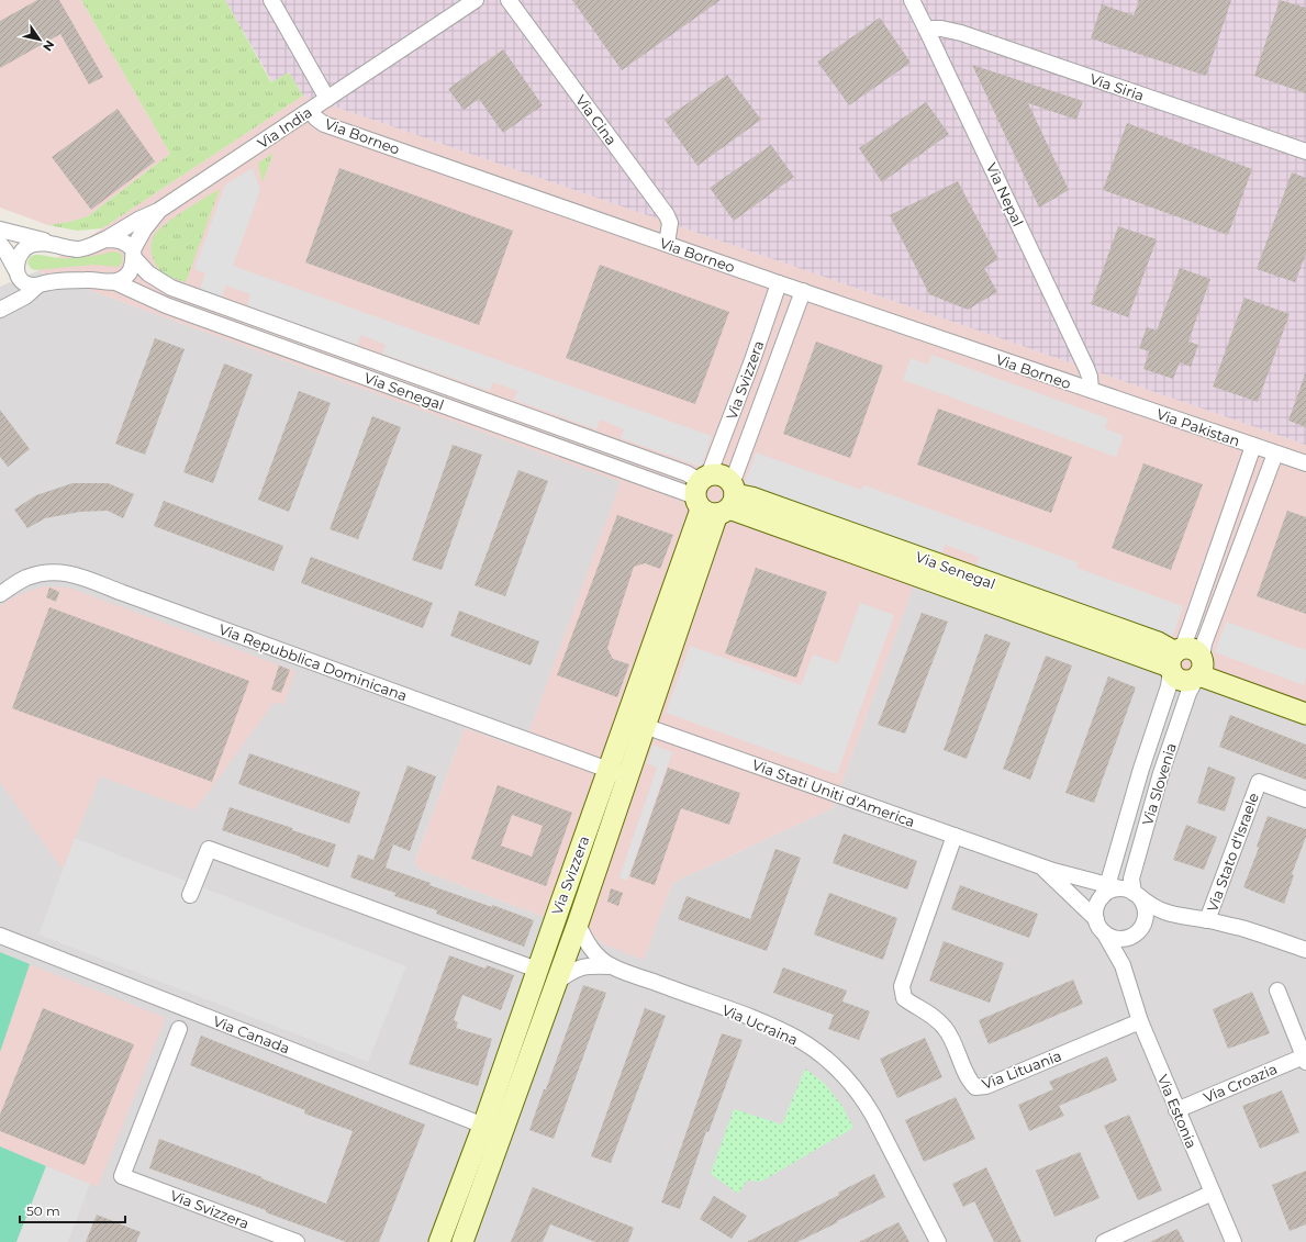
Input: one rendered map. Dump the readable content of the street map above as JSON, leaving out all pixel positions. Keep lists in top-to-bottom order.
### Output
{
  "streets": {
    "main road": ["Via Svizzera", "Via Senegal"],
    "street": [
      "Via Siria",
      "Via Cina",
      "Via India",
      "Via Borneo",
      "Via Nepal",
      "Via Pakistan",
      "Via Repubblica Dominicana",
      "Via Slovenia",
      "Via Stati Uniti d'America",
      "Via Stato d'Israele",
      "Via Ucraina",
      "Via Canada",
      "Via Lituania",
      "Via Croazia",
      "Via Estonia"
    ]
  },
  "crossings": [
    ["Via Siria", "Via Nepal"],
    ["Via Cina", "Via Borneo"],
    ["Via India", "Via Borneo"],
    ["Via India", "Via Senegal"],
    ["Via Borneo", "Via Nepal"],
    ["Via Borneo", "Via Svizzera"],
    ["Via Borneo", "Via Pakistan"],
    ["Via Nepal", "Via Pakistan"],
    ["Via Svizzera", "Via Senegal"],
    ["Via Svizzera", "Via Repubblica Dominicana"],
    ["Via Svizzera", "Via Stati Uniti d'America"],
    ["Via Svizzera", "Via Ucraina"],
    ["Via Svizzera", "Via Canada"],
    ["Via Senegal", "Via Slovenia"],
    ["Via Pakistan", "Via Slovenia"],
    ["Via Slovenia", "Via Stati Uniti d'America"],
    ["Via Slovenia", "Via Estonia"],
    ["Via Stati Uniti d'America", "Via Stato d'Israele"],
    ["Via Stati Uniti d'America", "Via Lituania"],
    ["Via Stati Uniti d'America", "Via Estonia"],
    ["Via Lituania", "Via Estonia"],
    ["Via Croazia", "Via Estonia"]
  ],
  "scale_bar": "50 m",
  "north": "bottom right"
}
